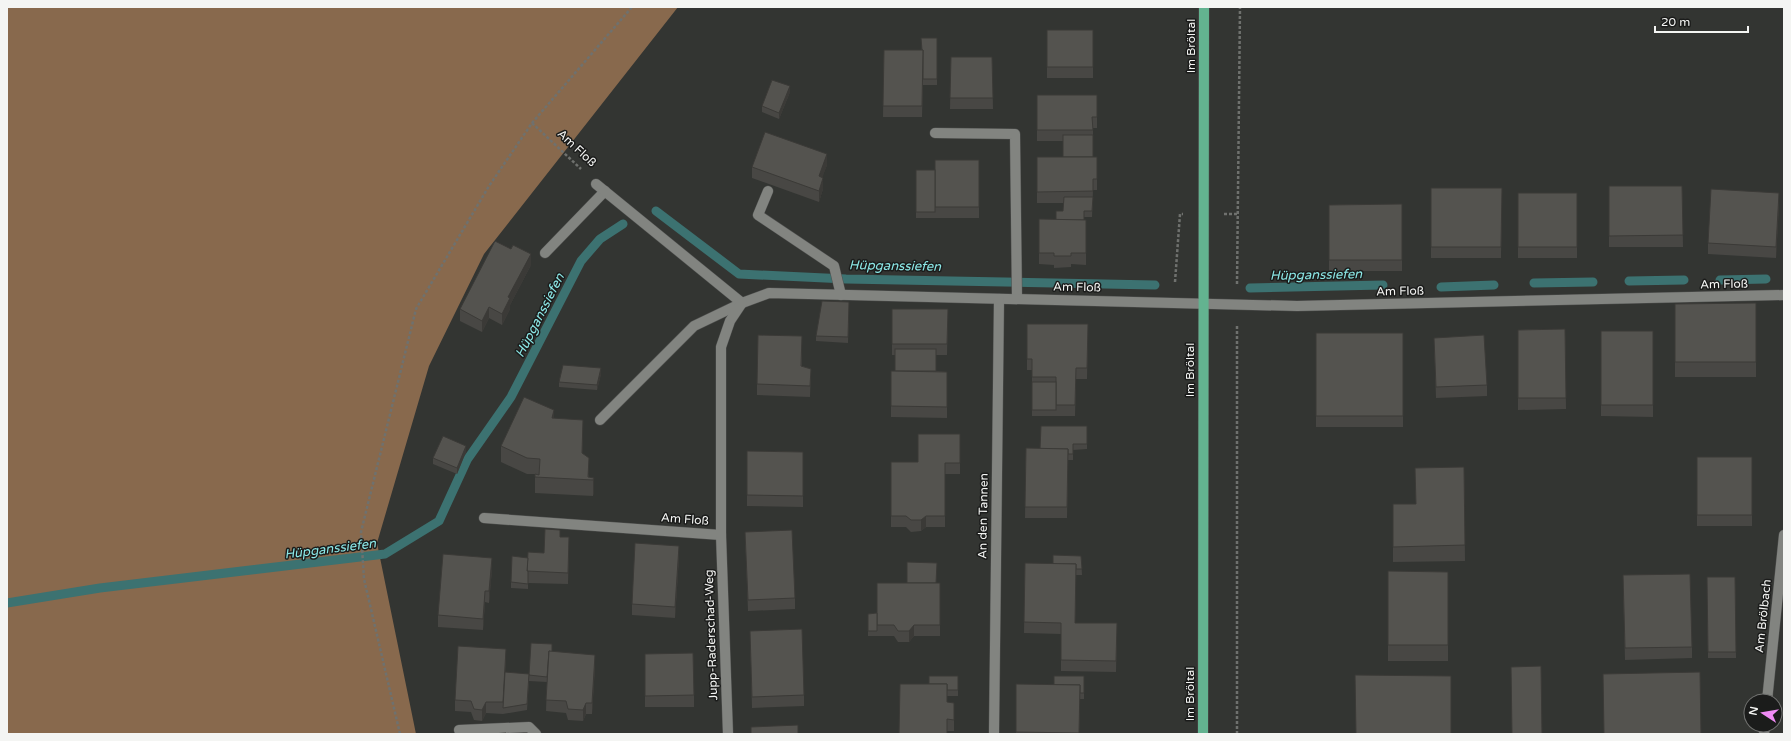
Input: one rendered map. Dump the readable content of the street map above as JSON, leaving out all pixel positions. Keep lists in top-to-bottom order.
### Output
{
  "streets": {
    "main road": ["Im Bröltal"],
    "street": [
      "Am Floß",
      "An den Tannen",
      "Am Brölbach",
      "Jupp-Raderschad-Weg"
    ]
  },
  "crossings": [
    ["Im Bröltal", "Am Floß"],
    ["Am Floß", "An den Tannen"],
    ["Am Floß", "Jupp-Raderschad-Weg"]
  ],
  "water": ["Hüpganssiefen"],
  "scale_bar": "20 m",
  "north": "left"
}
